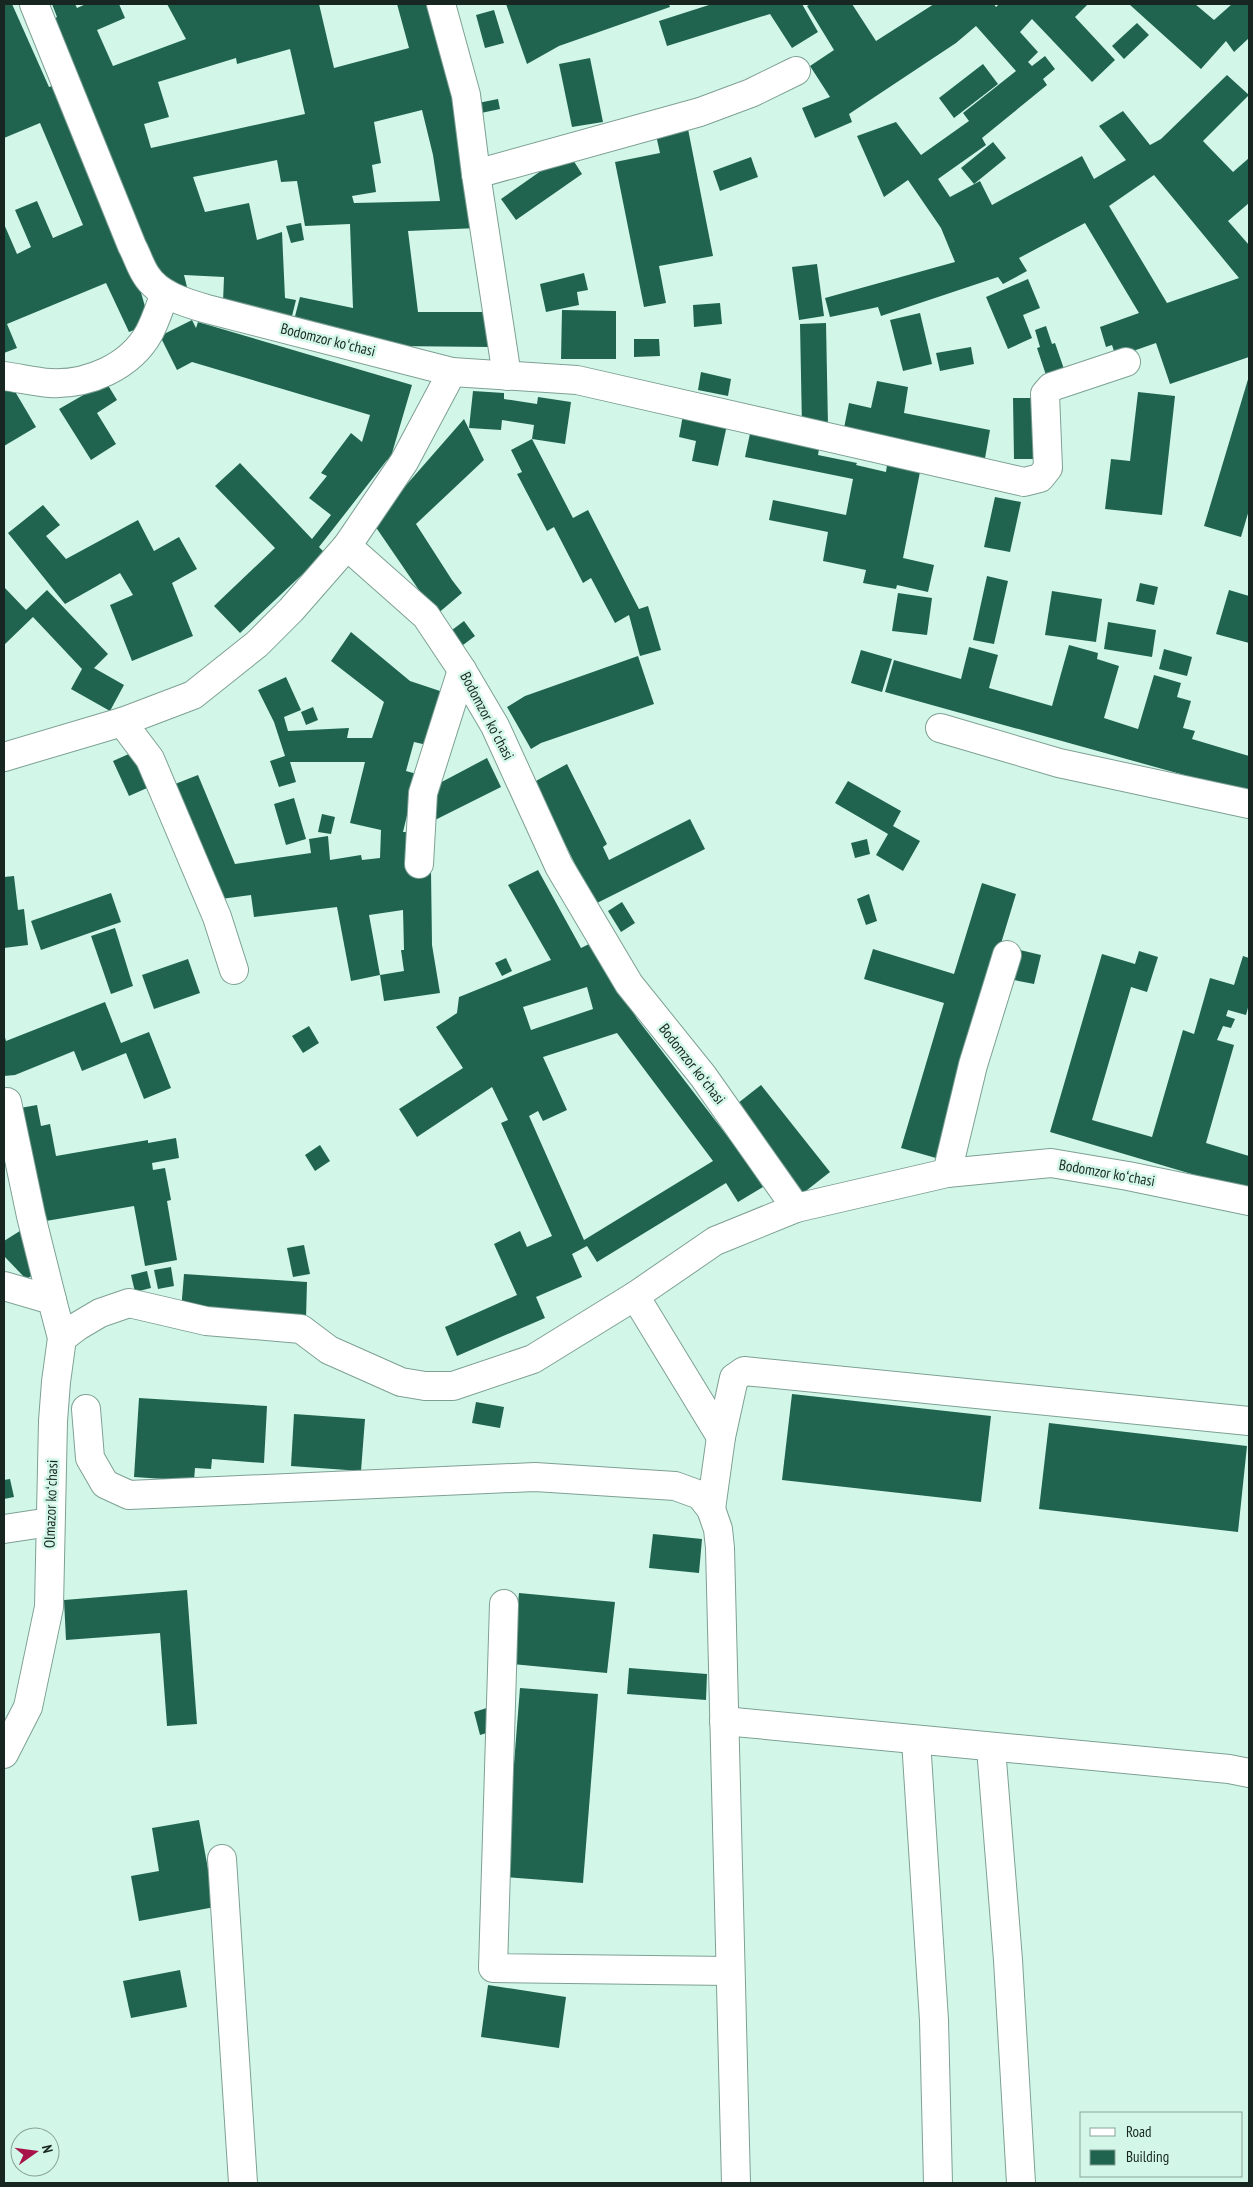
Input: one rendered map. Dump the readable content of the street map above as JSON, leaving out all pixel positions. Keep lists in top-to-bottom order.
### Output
{
  "streets": {
    "street": ["Bodomzor koʻchasi", "Olmazor koʻchasi"]
  },
  "legend": ["Road", "Building"],
  "north": "right"
}
